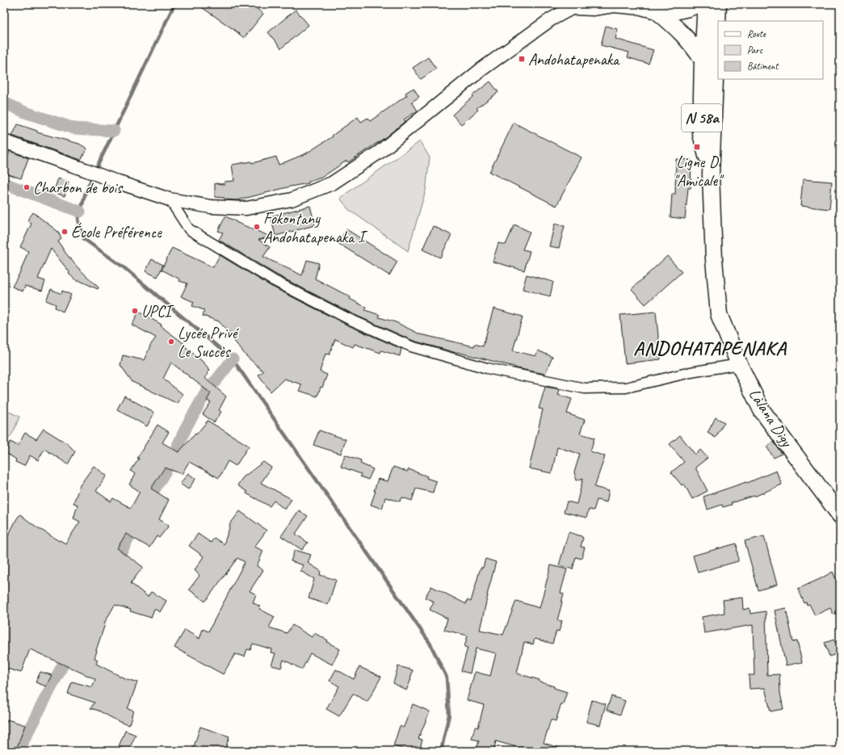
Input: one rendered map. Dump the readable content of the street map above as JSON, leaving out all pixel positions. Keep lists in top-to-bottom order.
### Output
{
  "streets": {
    "main road": ["N 58a", "Làlana Digy"]
  },
  "districts": ["ANDOHATAPENAKA"],
  "places": {
    "transit": ["Andohatapenaka", "Ligne D \"Amicale\""],
    "other": [
      "Charbon de bois",
      "Fokontany Andohatapenaka I",
      "École Préférence",
      "UPCI",
      "Lycée Privé Le Succès"
    ]
  },
  "legend": ["Route", "Parc", "Bâtiment"]
}
